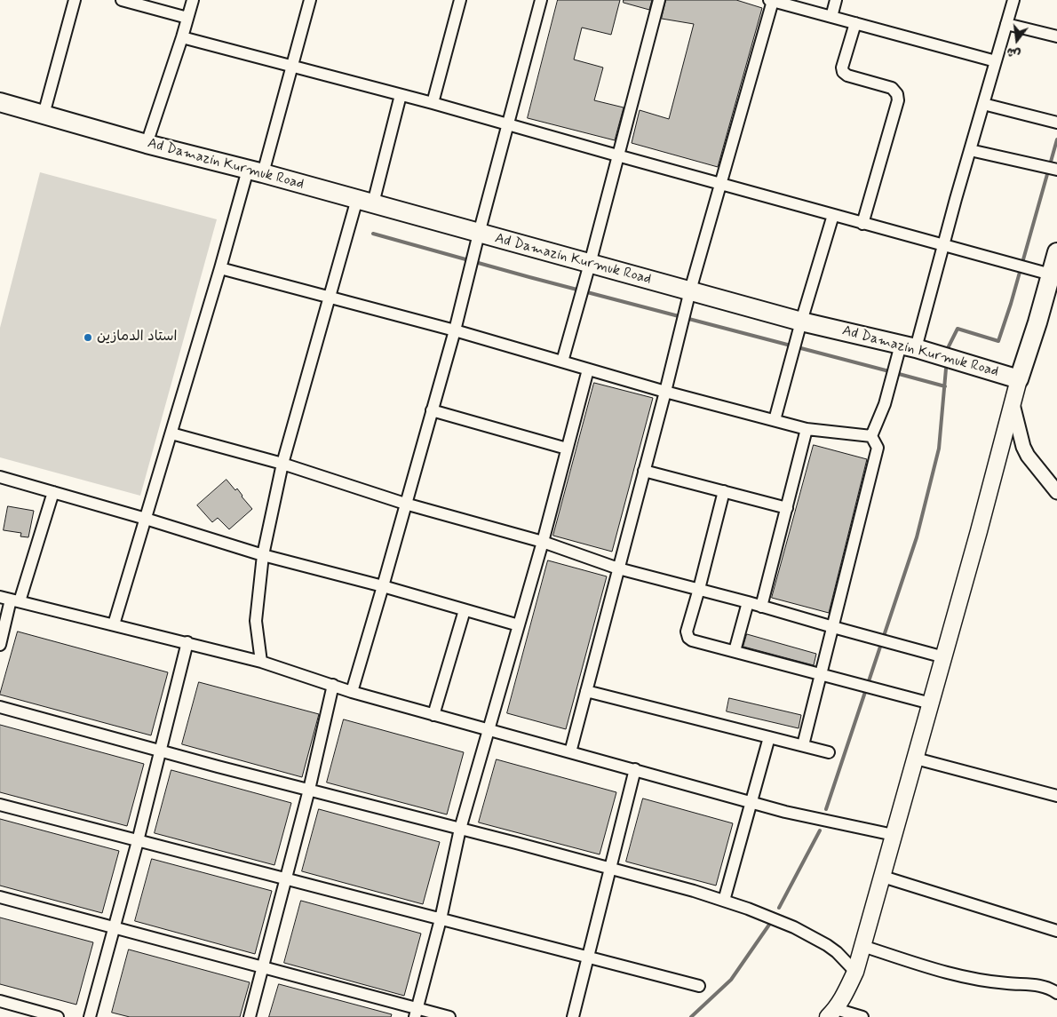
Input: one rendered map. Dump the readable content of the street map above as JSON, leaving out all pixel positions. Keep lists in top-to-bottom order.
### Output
{
  "streets": {
    "highway": ["Ad Damazin Kurmuk Road"]
  },
  "places": ["استاد الدمازين"],
  "north": "bottom"
}
